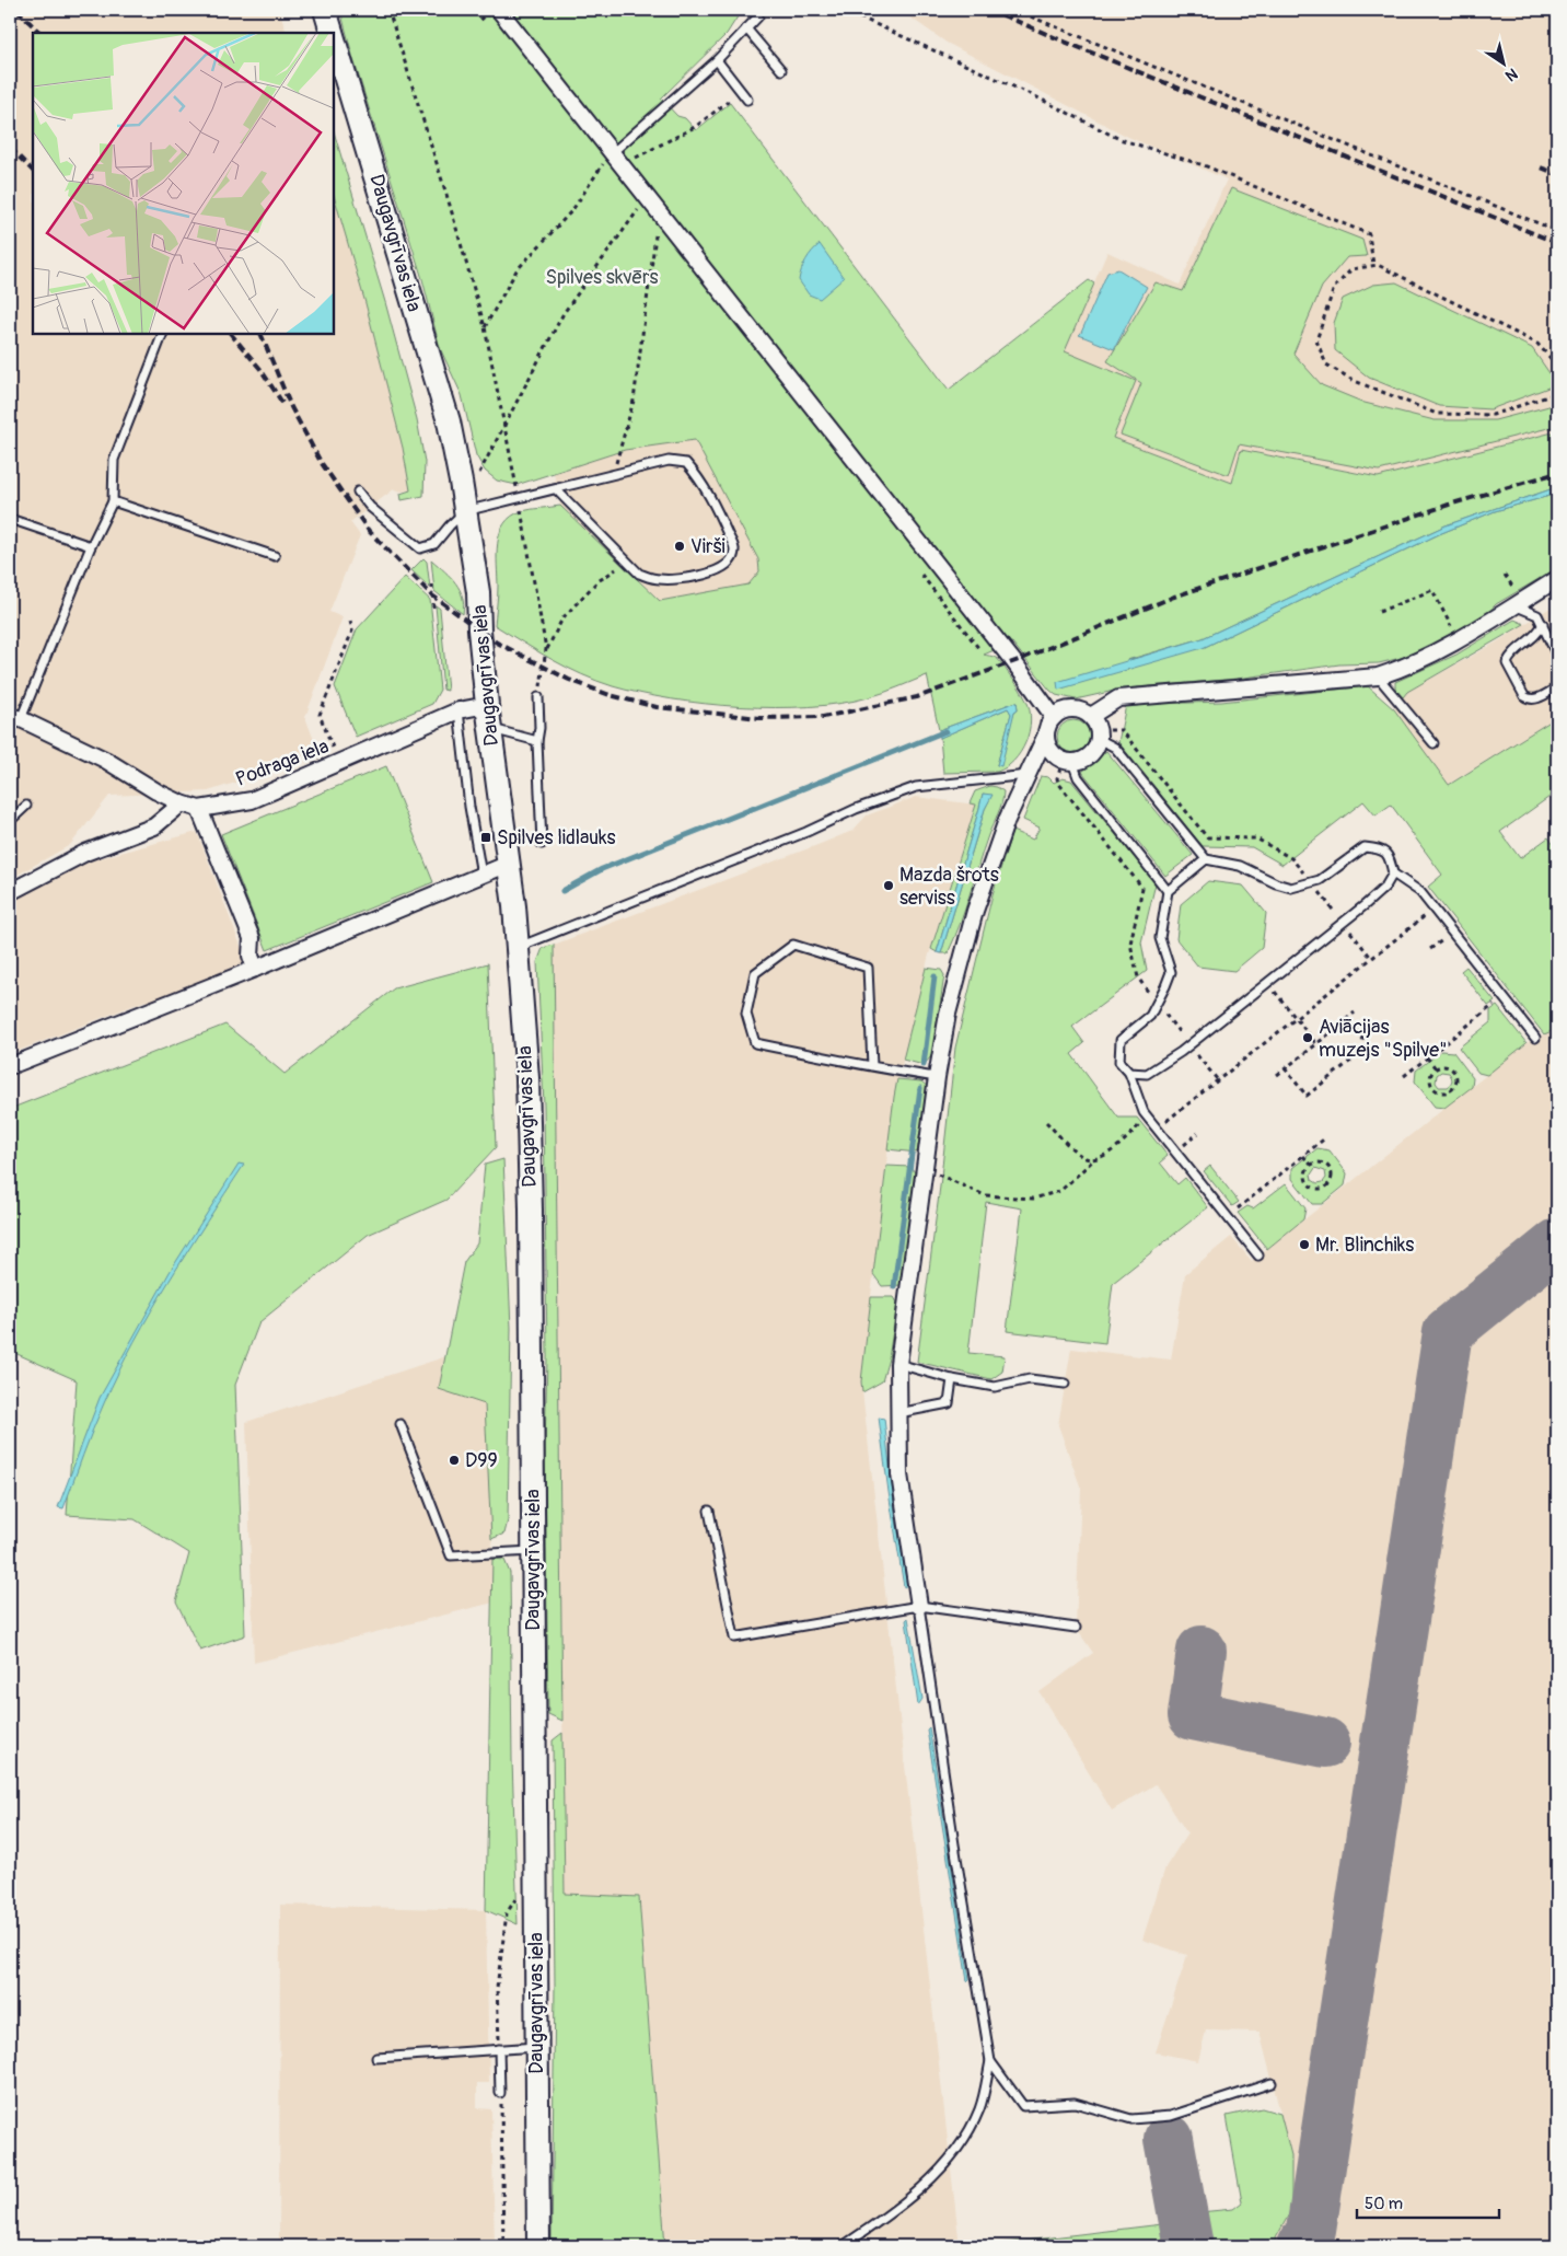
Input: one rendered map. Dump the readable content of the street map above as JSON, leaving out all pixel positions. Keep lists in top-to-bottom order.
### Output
{
  "streets": {
    "main road": ["Daugavgrīvas iela"],
    "street": ["Podraga iela"]
  },
  "crossings": [
    ["Daugavgrīvas iela", "Podraga iela"]
  ],
  "parks": ["Spilves skvērs"],
  "places": {
    "other": [
      "Virši",
      "Mazda šrots serviss",
      "Aviācijas muzejs \"Spilve\"",
      "Mr. Blinchiks",
      "D99"
    ],
    "transit": ["Spilves lidlauks"]
  },
  "scale_bar": "50 m",
  "north": "bottom right"
}
